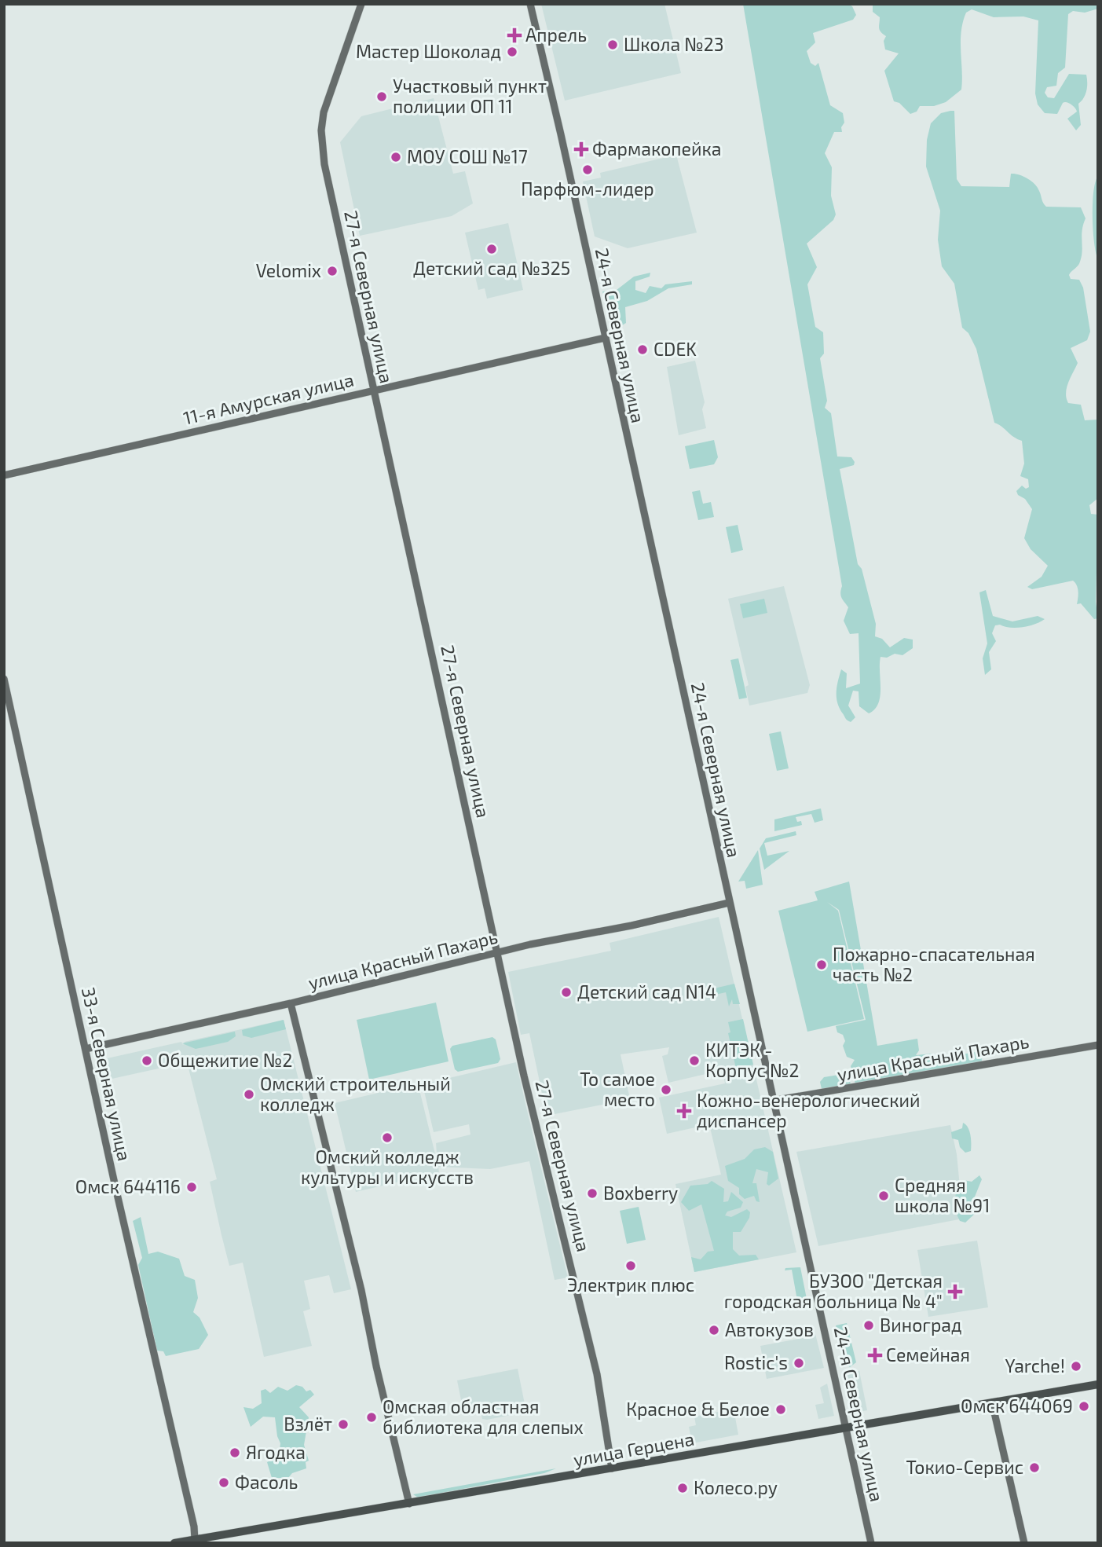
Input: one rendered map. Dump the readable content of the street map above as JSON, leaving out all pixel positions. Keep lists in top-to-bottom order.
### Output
{
  "streets": {
    "main road": ["улица Герцена"],
    "street": [
      "27-я Северная улица",
      "24-я Северная улица",
      "11-я Амурская улица",
      "улица Красный Пахарь",
      "33-я Северная улица"
    ]
  },
  "crossings": [
    ["27-я Северная улица", "11-я Амурская улица"],
    ["27-я Северная улица", "улица Красный Пахарь"],
    ["27-я Северная улица", "улица Герцена"],
    ["24-я Северная улица", "11-я Амурская улица"],
    ["24-я Северная улица", "улица Красный Пахарь"],
    ["24-я Северная улица", "улица Герцена"],
    ["улица Красный Пахарь", "33-я Северная улица"],
    ["33-я Северная улица", "улица Герцена"]
  ],
  "places": {
    "health": [
      "Апрель",
      "Фармакопейка",
      "Кожно-венерологический диспансер",
      "БУЗОО \"Детская городская больница № 4\"",
      "Семейная"
    ],
    "other": [
      "Школа №23",
      "Мастер Шоколад",
      "Участковый пункт полиции ОП 11",
      "МОУ СОШ №17",
      "Парфюм-лидер",
      "Детский сад №325",
      "Velomix",
      "CDEK",
      "Пожарно-спасательная часть №2",
      "Детский сад N14",
      "Общежитие №2",
      "КИТЭК - Корпус №2",
      "То самое место",
      "Омский строительный колледж",
      "Омский колледж культуры и искусств",
      "Омск 644116",
      "Boxberry",
      "Средняя школа №91",
      "Электрик плюс",
      "Виноград",
      "Автокузов",
      "Rostic's",
      "Yarche!",
      "Омск 644069",
      "Красное & Белое",
      "Омская областная библиотека для слепых",
      "Взлёт",
      "Ягодка",
      "Токио-Сервис",
      "Фасоль",
      "Колесо.ру"
    ]
  }
}
